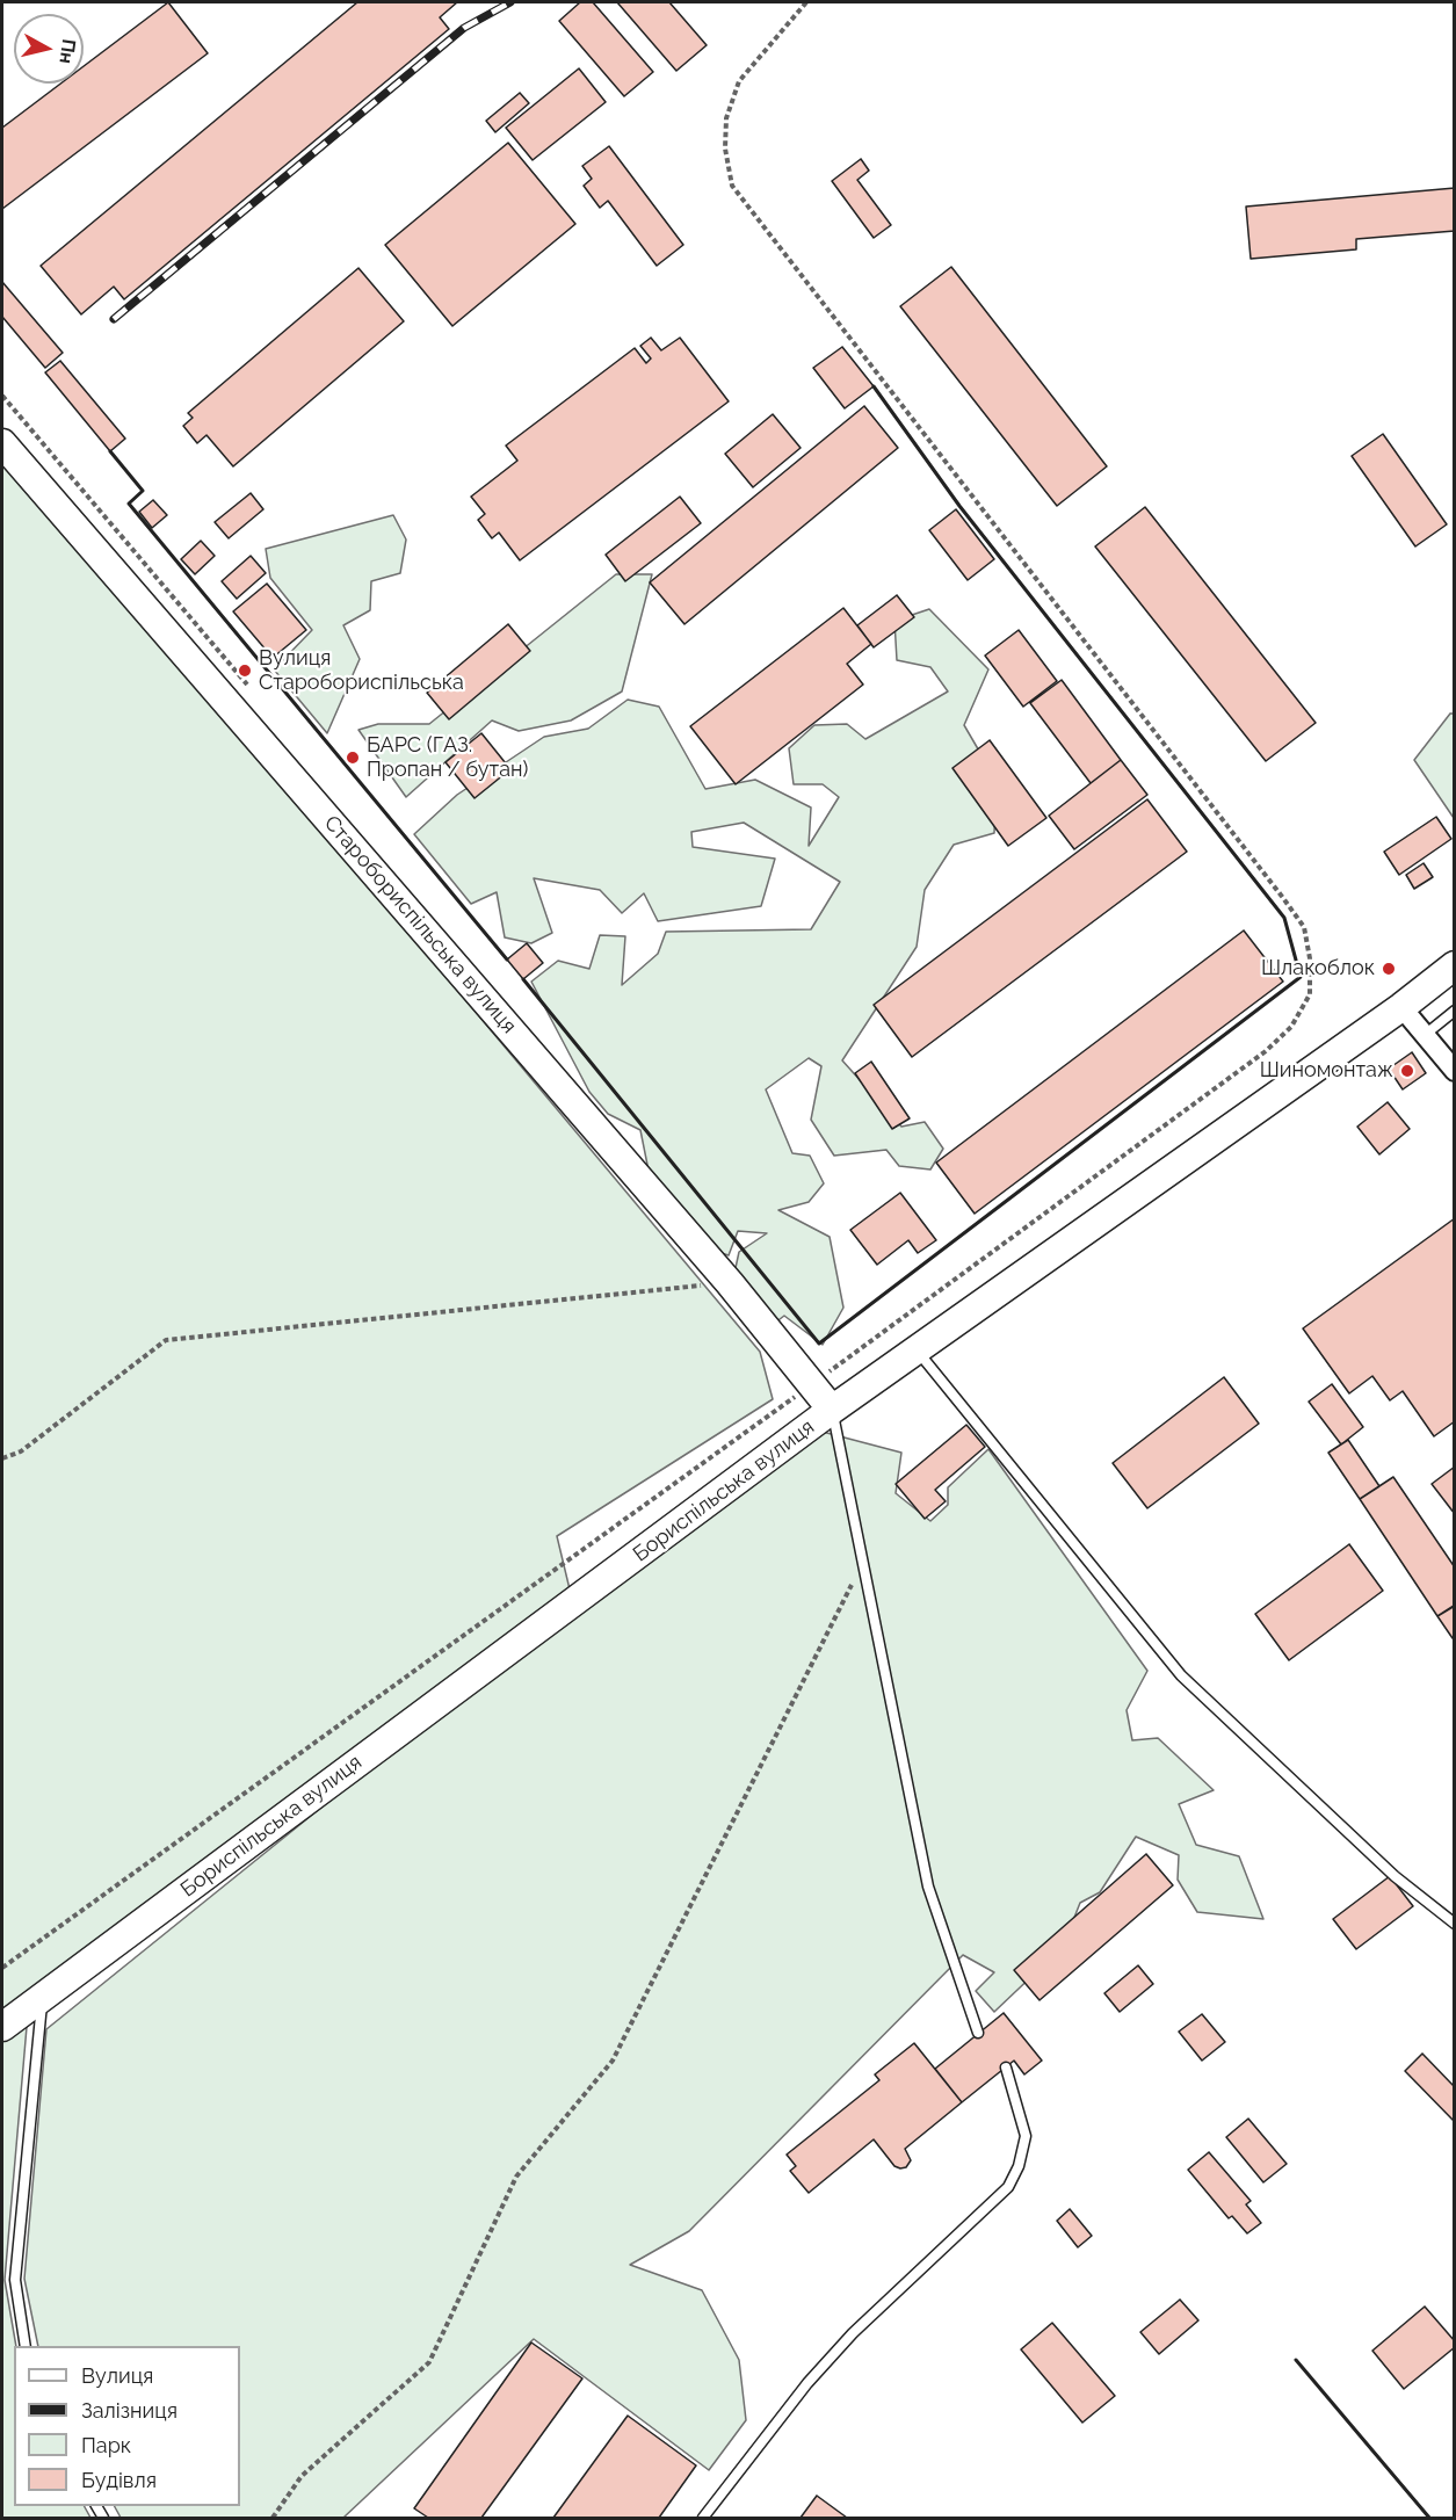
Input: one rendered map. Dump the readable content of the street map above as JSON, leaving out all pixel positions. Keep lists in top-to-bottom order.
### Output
{
  "streets": {
    "main road": ["Старобориспільська вулиця", "Бориспільська вулиця"]
  },
  "crossings": [
    ["Старобориспільська вулиця", "Бориспільська вулиця"]
  ],
  "places": [
    "Вулиця Старобориспільська",
    "БАРС (ГАЗ. Пропан / бутан)",
    "Шлакоблок",
    "Шиномонтаж"
  ],
  "legend": [
    "Вулиця",
    "Залізниця",
    "Парк",
    "Будівля"
  ],
  "north": "right"
}
